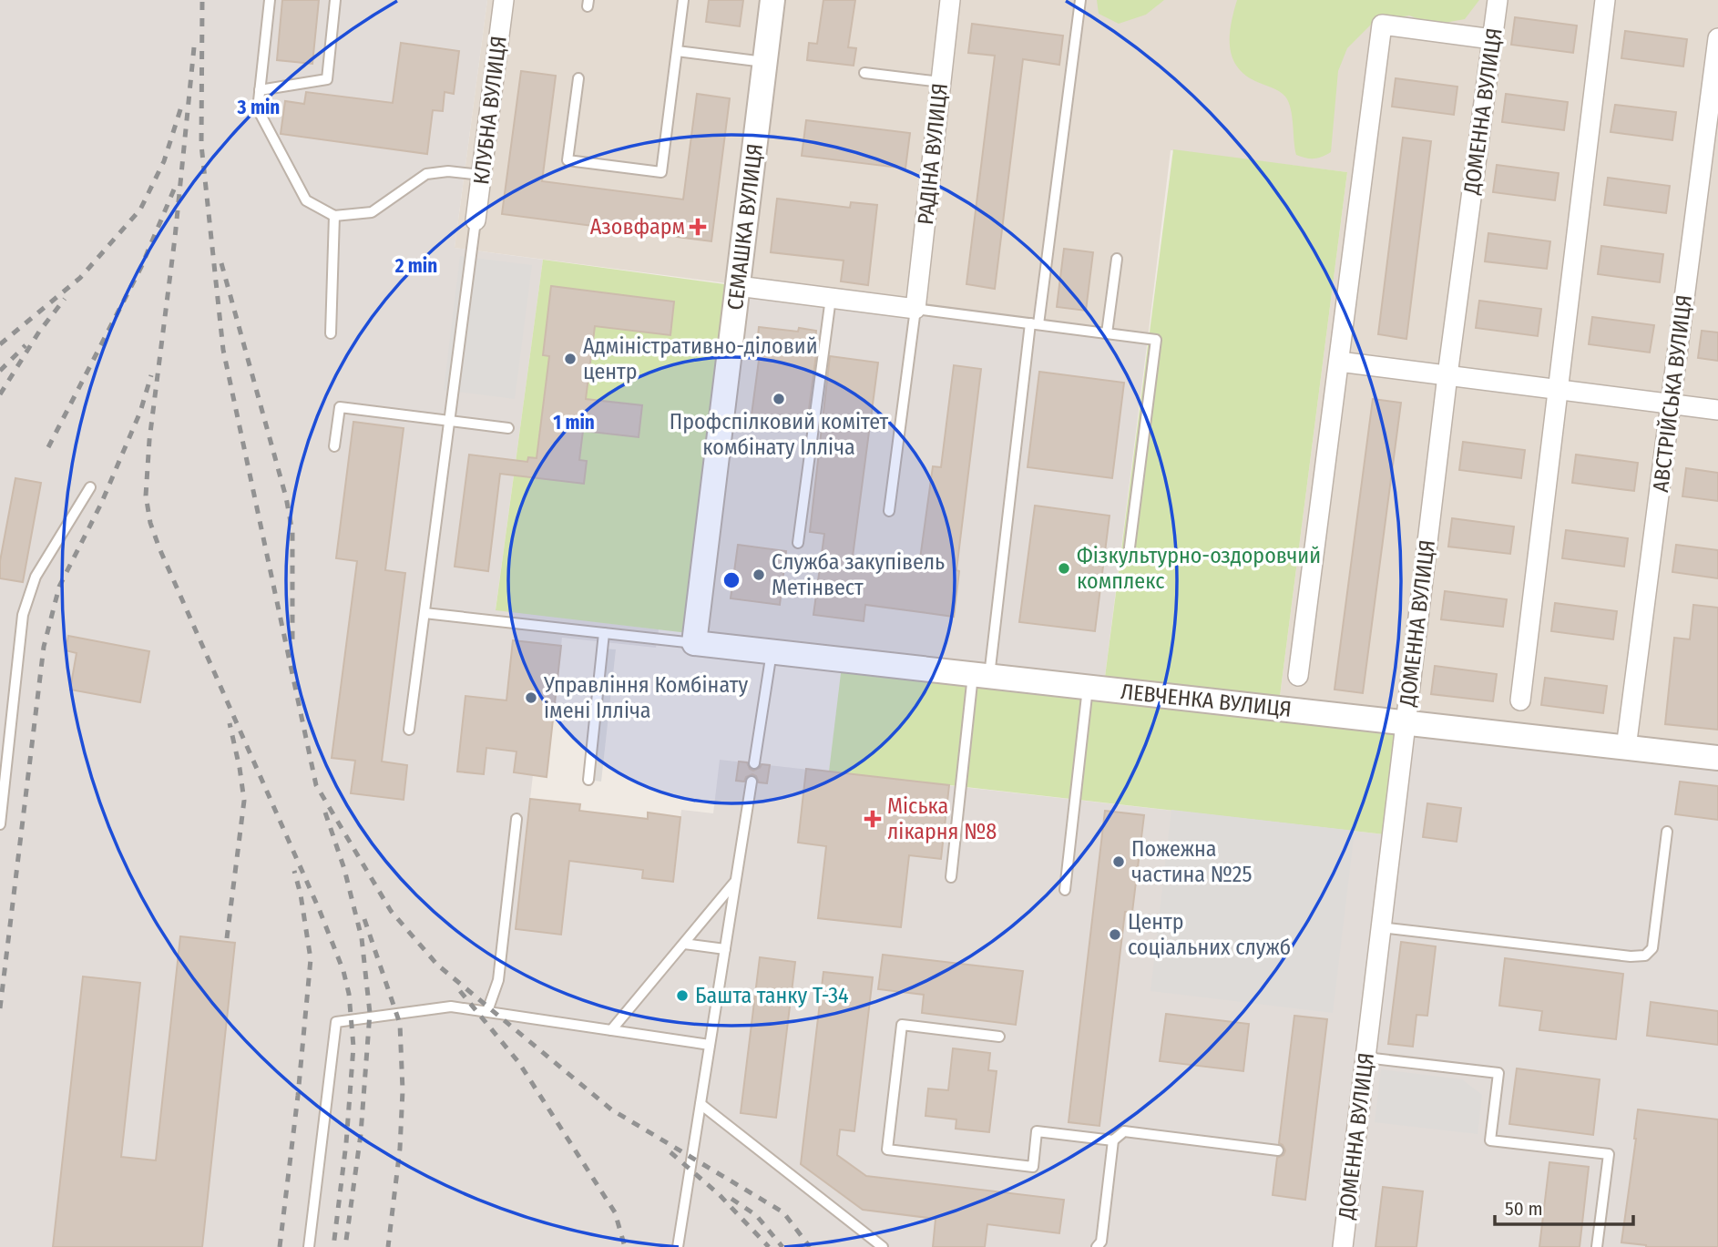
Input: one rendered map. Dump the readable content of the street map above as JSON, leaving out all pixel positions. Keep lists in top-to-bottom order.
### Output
{
  "streets": {
    "street": [
      "КЛУБНА ВУЛИЦЯ",
      "ДОМЕННА ВУЛИЦЯ",
      "РАДІНА ВУЛИЦЯ",
      "СЕМАШКА ВУЛИЦЯ",
      "АВСТРІЙСЬКА ВУЛИЦЯ",
      "ЛЕВЧЕНКА ВУЛИЦЯ"
    ]
  },
  "crossings": [
    ["ДОМЕННА ВУЛИЦЯ", "ЛЕВЧЕНКА ВУЛИЦЯ"],
    ["СЕМАШКА ВУЛИЦЯ", "ЛЕВЧЕНКА ВУЛИЦЯ"],
    ["АВСТРІЙСЬКА ВУЛИЦЯ", "ЛЕВЧЕНКА ВУЛИЦЯ"]
  ],
  "places": {
    "health": ["Азовфарм", "Міська лікарня №8"],
    "other": [
      "Адміністративно-діловий центр",
      "Профспілковий комітет комбінату Ілліча",
      "Фізкультурно-оздоровчий комплекс",
      "Служба закупівель Метінвест",
      "Управління Комбінату імені Ілліча",
      "Пожежна частина №25",
      "Центр соціальних служб",
      "Башта танку Т-34"
    ]
  },
  "scale_bar": "50 m",
  "rings": ["3 min", "2 min", "1 min"]
}
